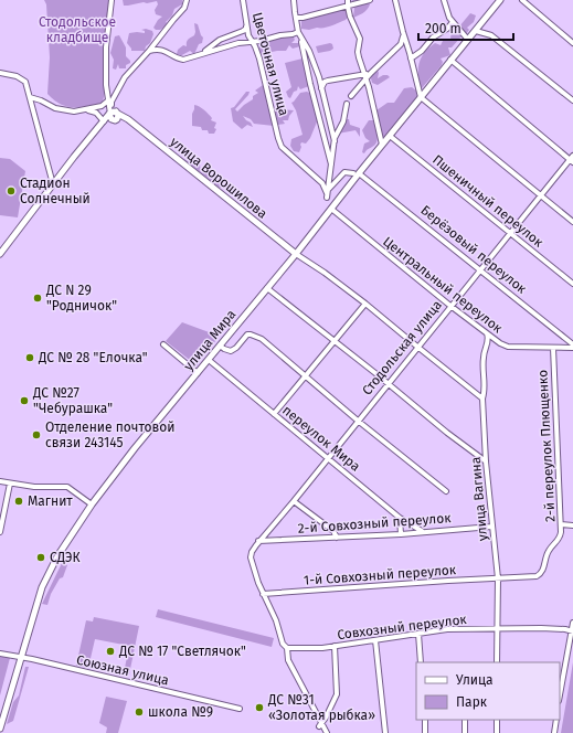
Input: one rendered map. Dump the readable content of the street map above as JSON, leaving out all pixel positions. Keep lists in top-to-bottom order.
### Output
{
  "streets": {
    "main road": ["улица Ворошилова", "улица Мира"],
    "street": [
      "Цветочная улица",
      "Пшеничный переулок",
      "Берёзовый переулок",
      "Центральный переулок",
      "Стодольская улица",
      "переулок Мира",
      "2-й переулок Плющенко",
      "улица Вагина",
      "2-й Совхозный переулок",
      "1-й Совхозный переулок",
      "Совхозный переулок",
      "Союзная улица"
    ]
  },
  "crossings": [
    ["улица Ворошилова", "улица Мира"],
    ["Пшеничный переулок", "улица Мира"],
    ["Пшеничный переулок", "Стодольская улица"],
    ["Берёзовый переулок", "Центральный переулок"],
    ["Берёзовый переулок", "улица Мира"],
    ["Берёзовый переулок", "Стодольская улица"],
    ["Центральный переулок", "улица Мира"],
    ["Центральный переулок", "Стодольская улица"],
    ["Центральный переулок", "2-й переулок Плющенко"],
    ["Центральный переулок", "улица Вагина"],
    ["улица Мира", "переулок Мира"],
    ["улица Мира", "Союзная улица"],
    ["Стодольская улица", "переулок Мира"],
    ["Стодольская улица", "2-й Совхозный переулок"],
    ["Стодольская улица", "1-й Совхозный переулок"],
    ["переулок Мира", "2-й Совхозный переулок"],
    ["2-й переулок Плющенко", "улица Вагина"],
    ["2-й переулок Плющенко", "1-й Совхозный переулок"],
    ["улица Вагина", "2-й Совхозный переулок"],
    ["улица Вагина", "1-й Совхозный переулок"],
    ["улица Вагина", "Совхозный переулок"]
  ],
  "parks": ["Стодольское кладбище"],
  "places": [
    "Стадион Солнечный",
    "ДС N 29 \"Родничок\"",
    "ДС № 28 \"Елочка\"",
    "ДС №27 \"Чебурашка\"",
    "Отделение почтовой связи 243145",
    "Магнит",
    "СДЭК",
    "ДС № 17 \"Светлячок\"",
    "ДС №31 «Золотая рыбка»",
    "школа №9"
  ],
  "legend": ["Улица", "Парк"],
  "scale_bar": "200 m"
}
